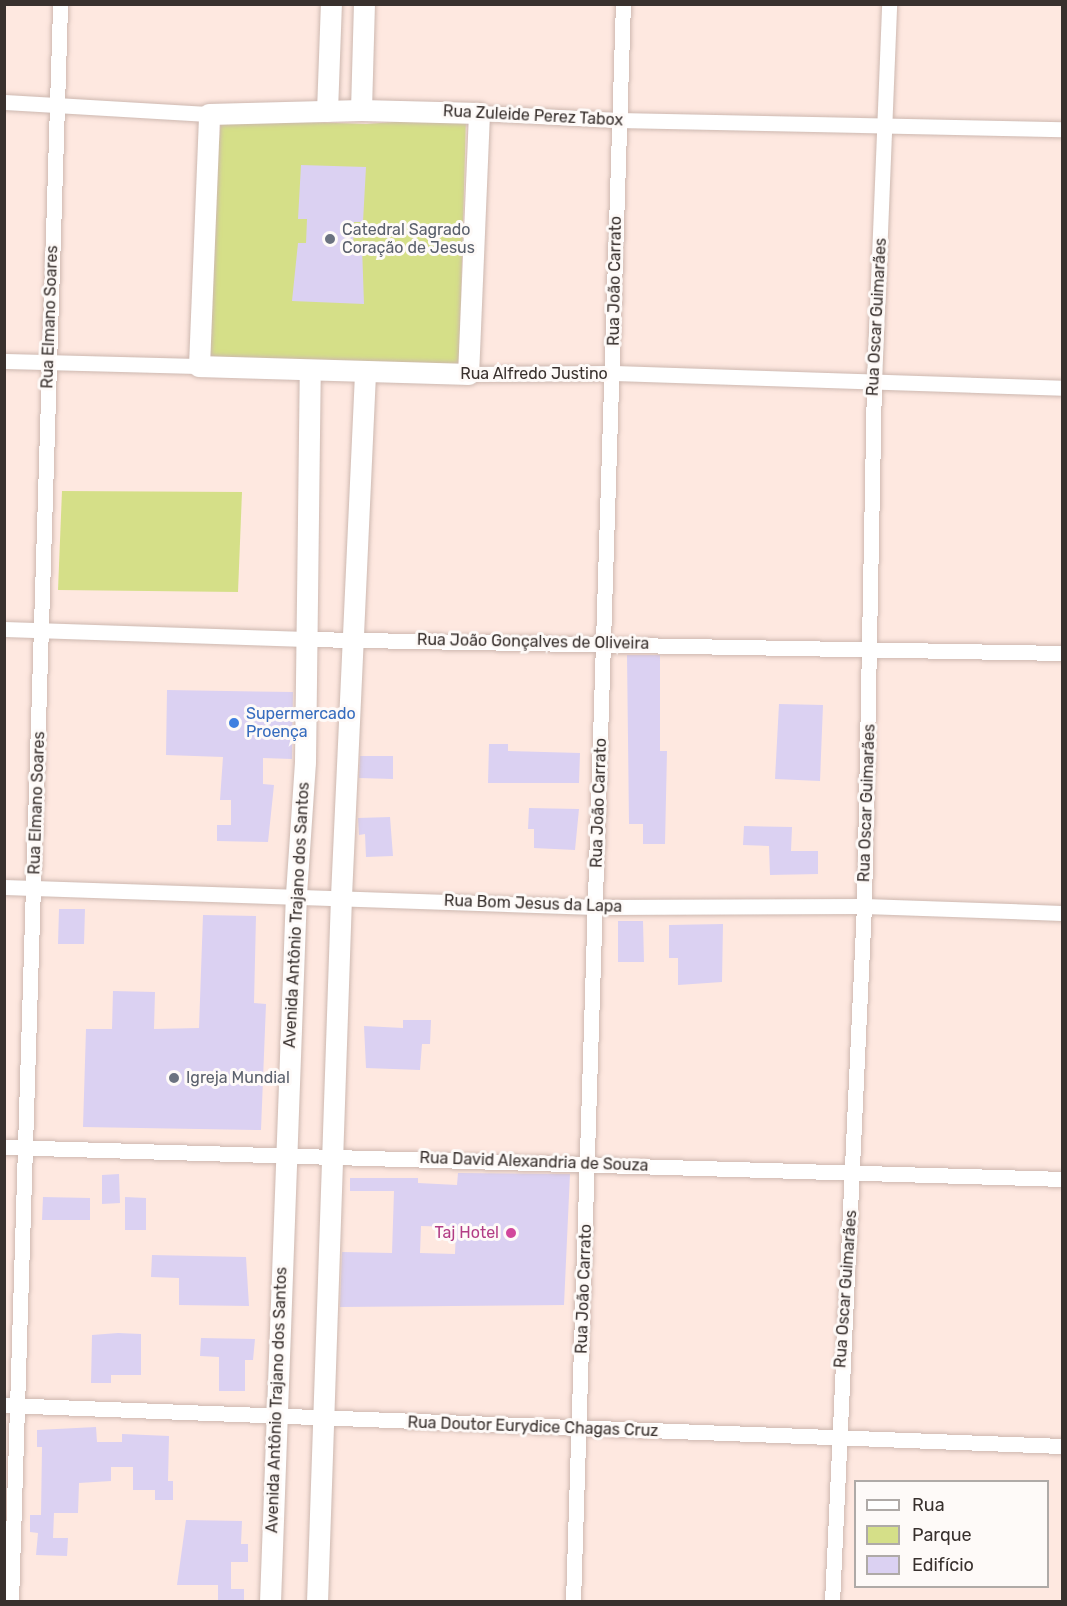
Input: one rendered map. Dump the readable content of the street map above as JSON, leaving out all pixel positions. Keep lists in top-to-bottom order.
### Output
{
  "streets": {
    "main road": ["Rua Zuleide Perez Tabox", "Rua Alfredo Justino", "Avenida Antônio Trajano dos Santos"],
    "street": [
      "Rua João Carrato",
      "Rua Elmano Soares",
      "Rua Oscar Guimarães",
      "Rua João Gonçalves de Oliveira",
      "Rua Bom Jesus da Lapa",
      "Rua David Alexandria de Souza",
      "Rua Doutor Eurydice Chagas Cruz"
    ]
  },
  "crossings": [
    ["Rua Zuleide Perez Tabox", "Rua João Carrato"],
    ["Rua Zuleide Perez Tabox", "Rua Elmano Soares"],
    ["Rua Zuleide Perez Tabox", "Rua Oscar Guimarães"],
    ["Rua João Carrato", "Rua Alfredo Justino"],
    ["Rua João Carrato", "Rua João Gonçalves de Oliveira"],
    ["Rua João Carrato", "Rua Bom Jesus da Lapa"],
    ["Rua João Carrato", "Rua David Alexandria de Souza"],
    ["Rua João Carrato", "Rua Doutor Eurydice Chagas Cruz"],
    ["Rua Elmano Soares", "Rua Alfredo Justino"],
    ["Rua Elmano Soares", "Rua João Gonçalves de Oliveira"],
    ["Rua Elmano Soares", "Rua Bom Jesus da Lapa"],
    ["Rua Elmano Soares", "Rua David Alexandria de Souza"],
    ["Rua Elmano Soares", "Rua Doutor Eurydice Chagas Cruz"],
    ["Rua Oscar Guimarães", "Rua Alfredo Justino"],
    ["Rua Oscar Guimarães", "Rua João Gonçalves de Oliveira"],
    ["Rua Oscar Guimarães", "Rua Bom Jesus da Lapa"],
    ["Rua Oscar Guimarães", "Rua David Alexandria de Souza"],
    ["Rua Oscar Guimarães", "Rua Doutor Eurydice Chagas Cruz"],
    ["Rua Alfredo Justino", "Avenida Antônio Trajano dos Santos"],
    ["Rua João Gonçalves de Oliveira", "Avenida Antônio Trajano dos Santos"],
    ["Rua Bom Jesus da Lapa", "Avenida Antônio Trajano dos Santos"],
    ["Avenida Antônio Trajano dos Santos", "Rua David Alexandria de Souza"],
    ["Avenida Antônio Trajano dos Santos", "Rua Doutor Eurydice Chagas Cruz"]
  ],
  "places": [
    "Catedral Sagrado Coração de Jesus",
    "Supermercado Proença",
    "Igreja Mundial",
    "Taj Hotel"
  ],
  "legend": ["Rua", "Parque", "Edifício"]
}
